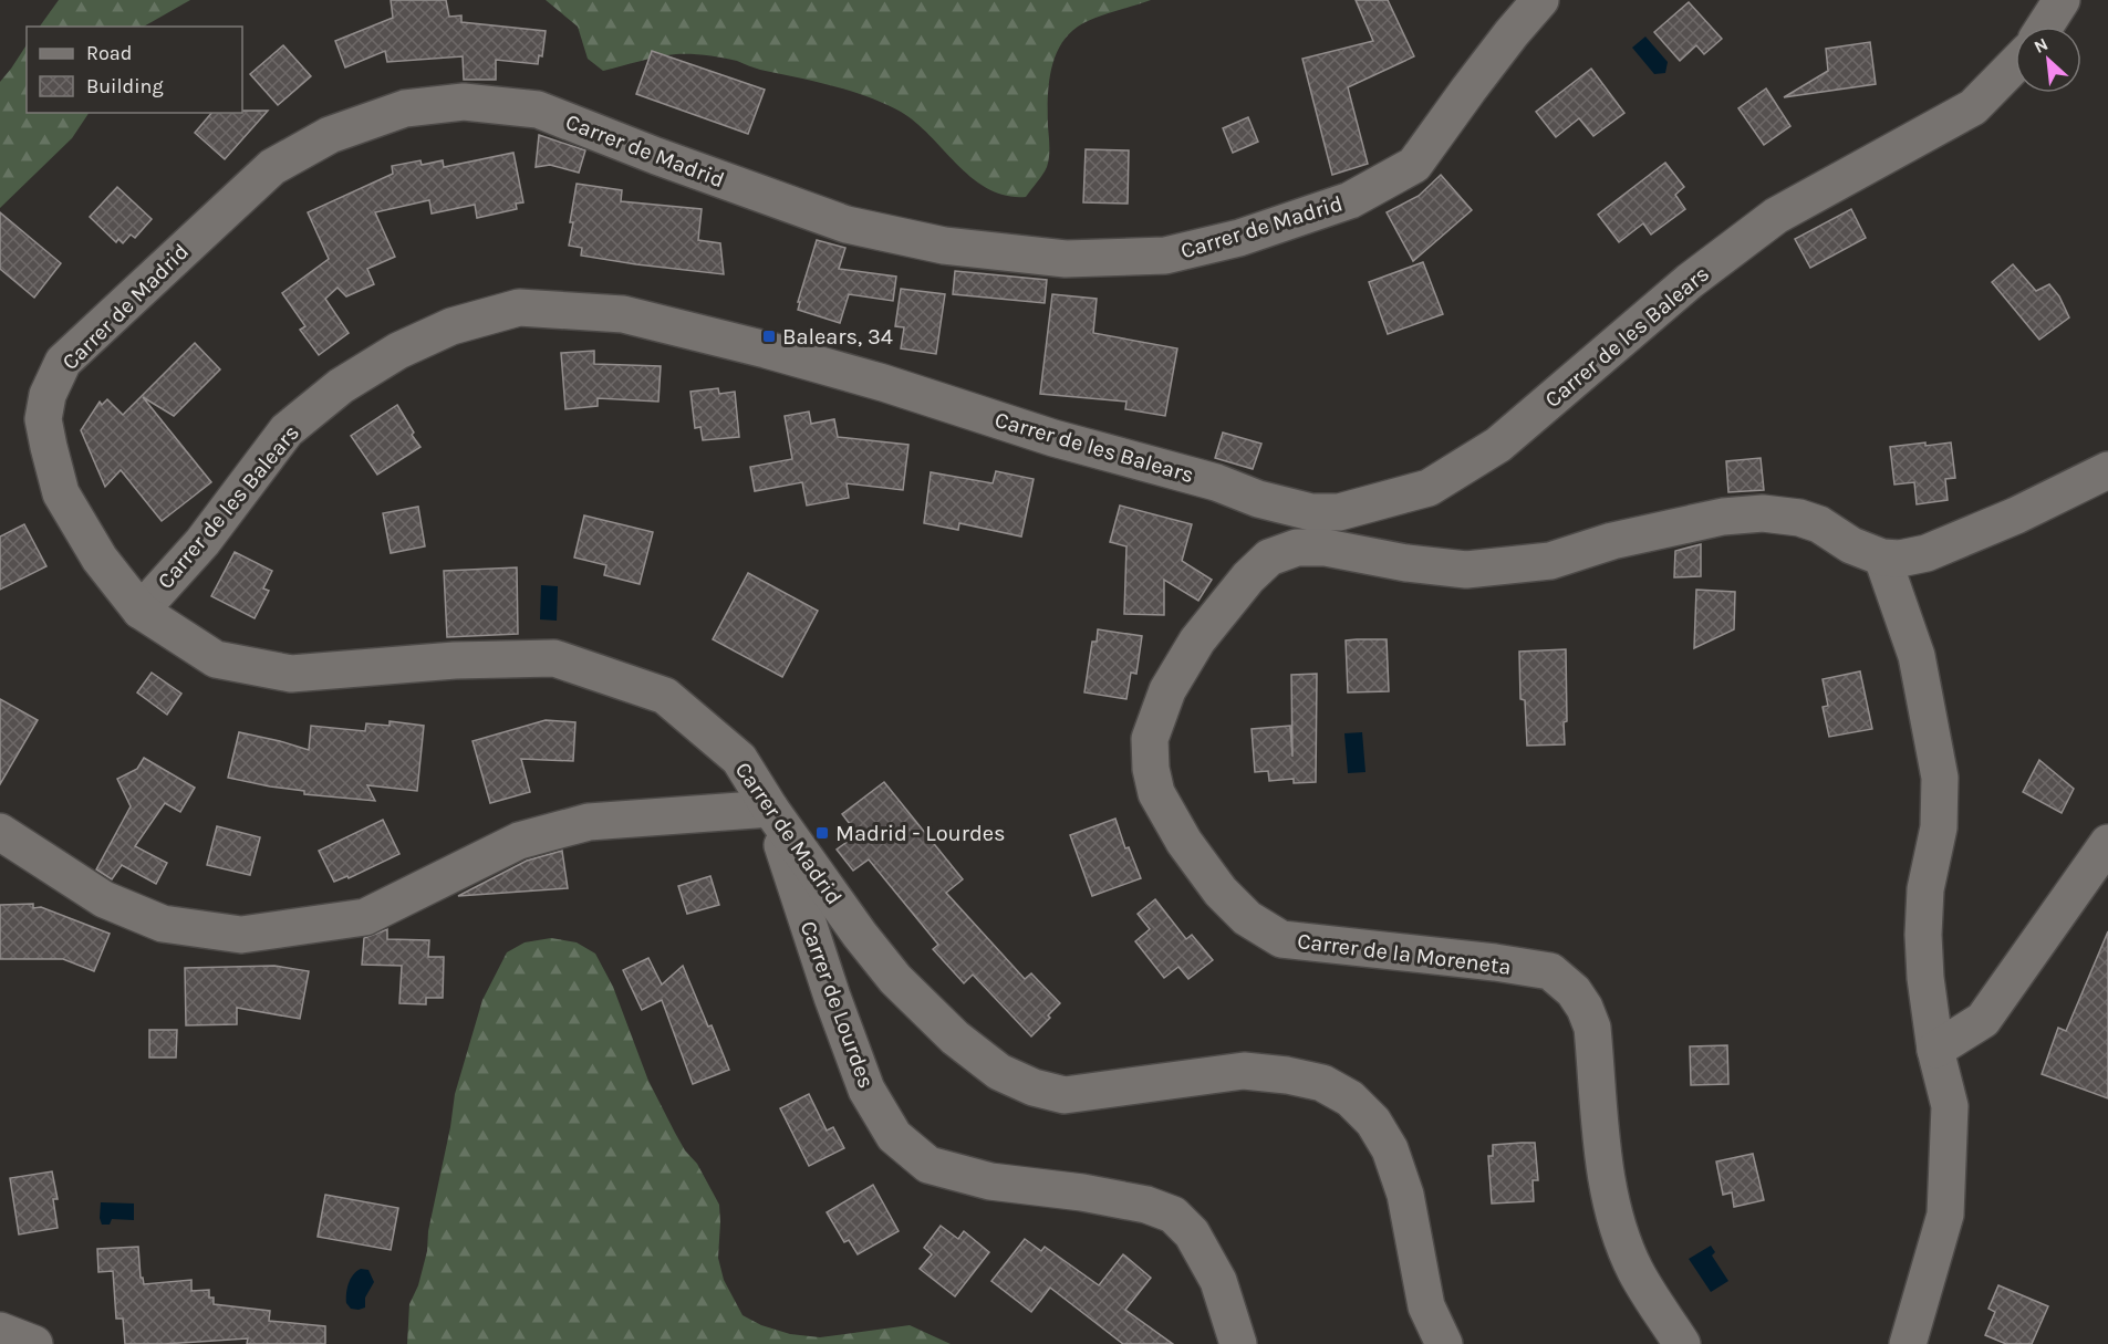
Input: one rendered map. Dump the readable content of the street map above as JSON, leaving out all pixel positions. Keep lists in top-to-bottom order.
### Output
{
  "streets": {
    "street": [
      "Carrer de Madrid",
      "Carrer de les Balears",
      "Carrer de la Moreneta",
      "Carrer de Lourdes"
    ]
  },
  "crossings": [
    ["Carrer de Madrid", "Carrer de les Balears"],
    ["Carrer de Madrid", "Carrer de Lourdes"]
  ],
  "places": {
    "transit": ["Balears, 34", "Madrid - Lourdes"]
  },
  "legend": ["Road", "Building"],
  "north": "top left"
}
